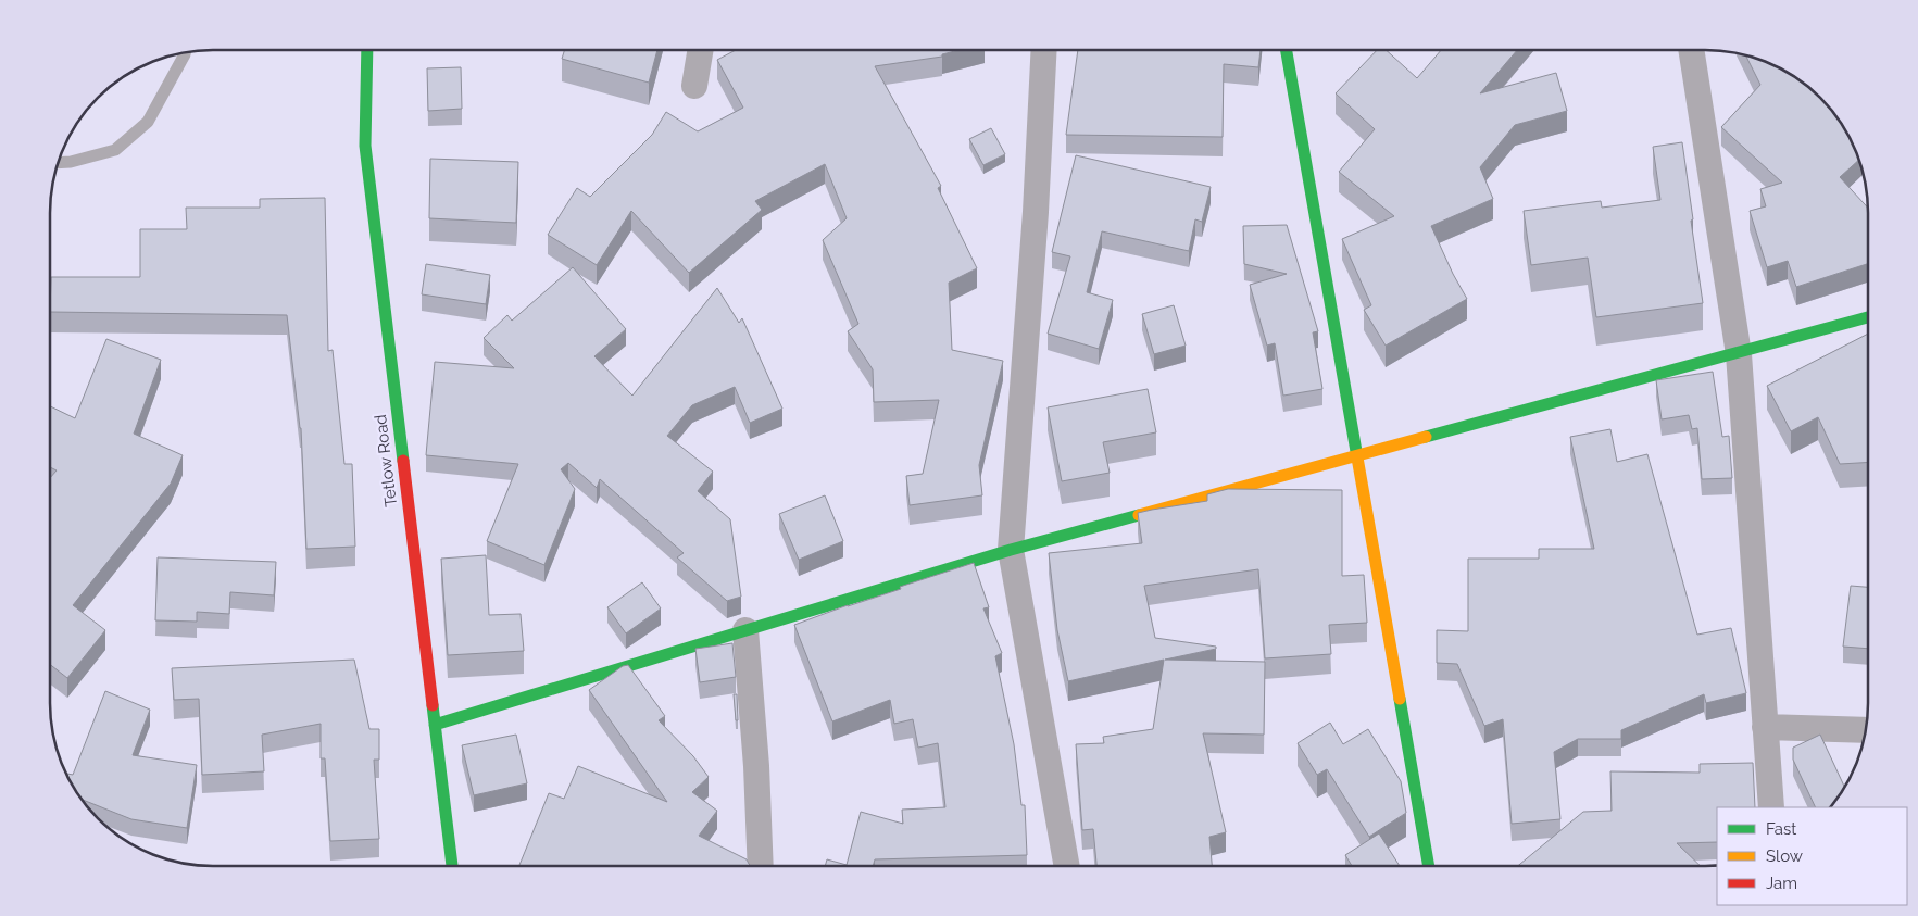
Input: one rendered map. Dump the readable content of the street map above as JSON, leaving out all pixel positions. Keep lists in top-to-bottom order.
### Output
{
  "streets": {
    "street": ["Tetlow Road"]
  },
  "legend": ["Fast", "Slow", "Jam"]
}
